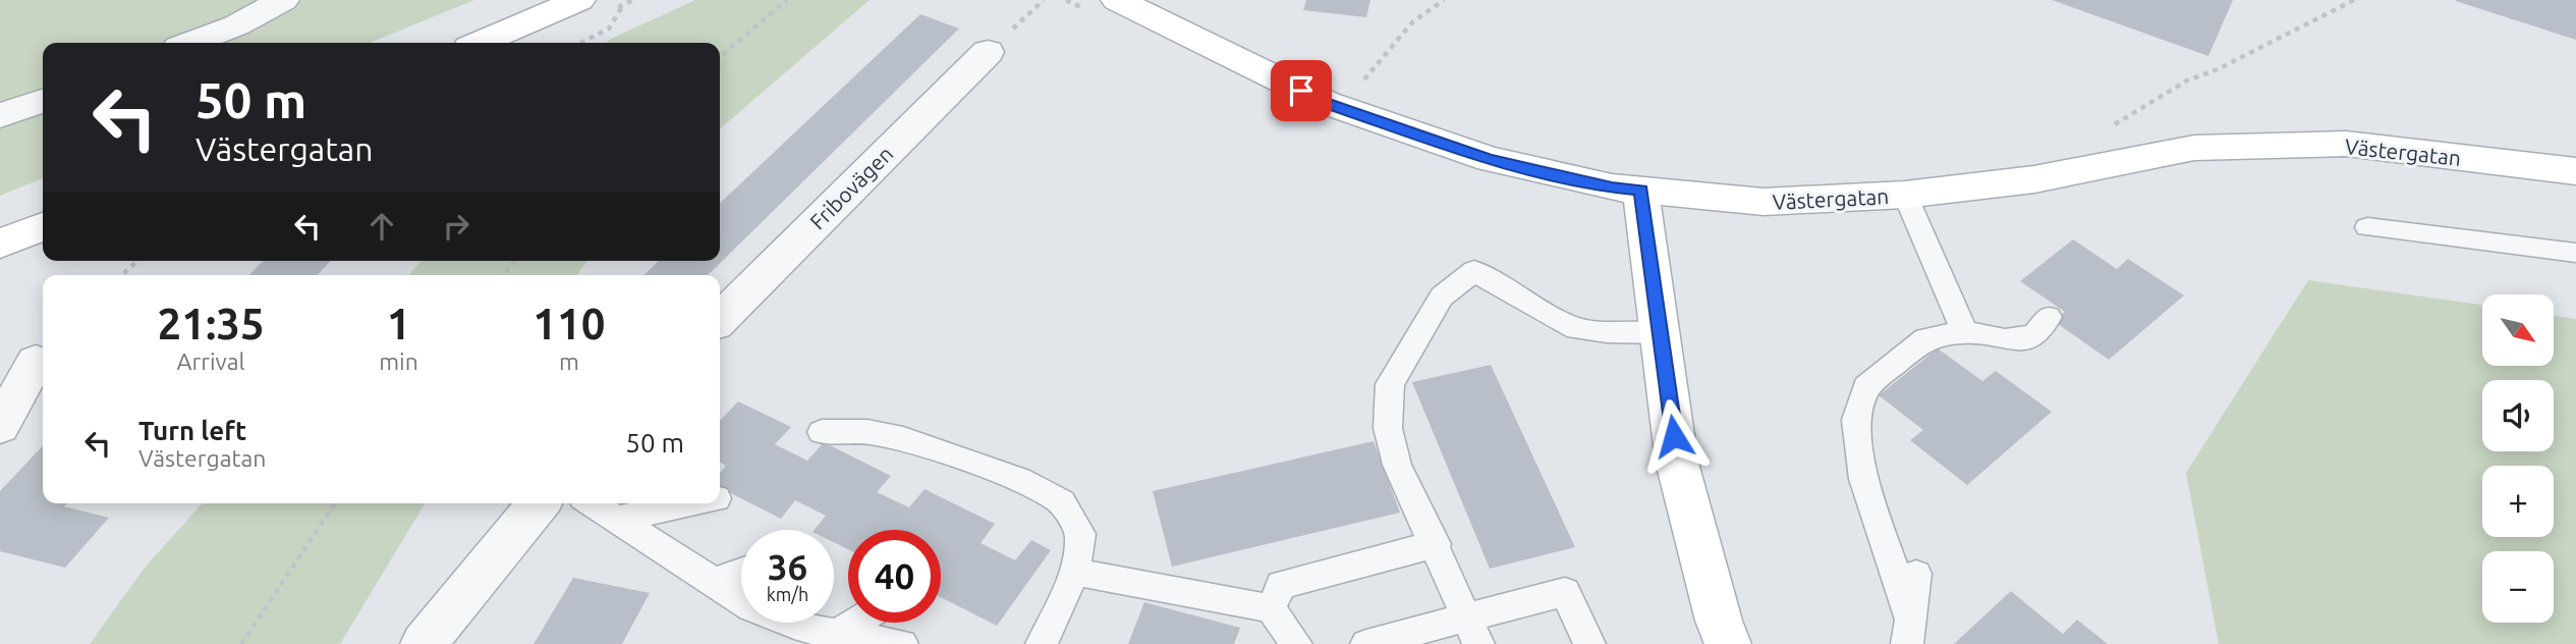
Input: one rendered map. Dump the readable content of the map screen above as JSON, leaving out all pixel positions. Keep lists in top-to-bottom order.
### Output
{
  "streets": {
    "street": ["Västergatan", "Fribovägen"]
  },
  "north": "bottom right",
  "page": {
    "turn": ["50 m", "Västergatan"],
    "eta": [
      "21:35",
      "Arrival",
      "1",
      "min",
      "110",
      "m"
    ],
    "map_buttons": ["+", "−"],
    "list": [
      {
        "name": "Turn left",
        "note": "Västergatan",
        "value": "50 m"
      }
    ],
    "speed": "36 km/h",
    "limit": "40"
  }
}
